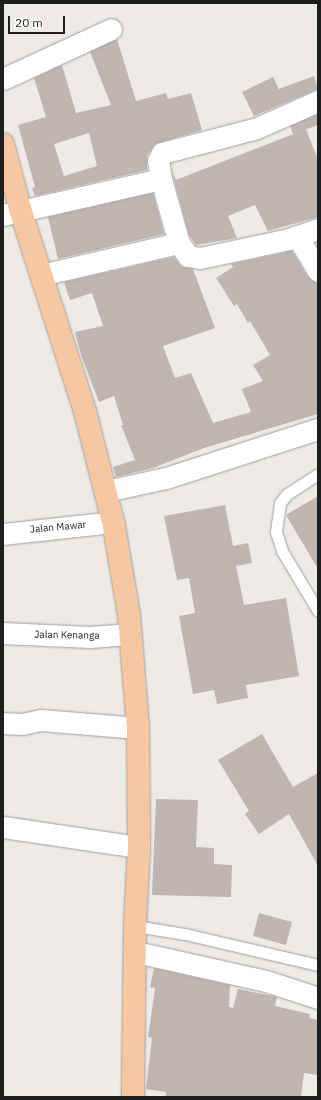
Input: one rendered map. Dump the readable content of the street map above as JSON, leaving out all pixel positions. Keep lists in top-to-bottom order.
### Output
{
  "streets": {
    "street": ["Jalan Mawar", "Jalan Kenanga"]
  },
  "scale_bar": "20 m"
}
